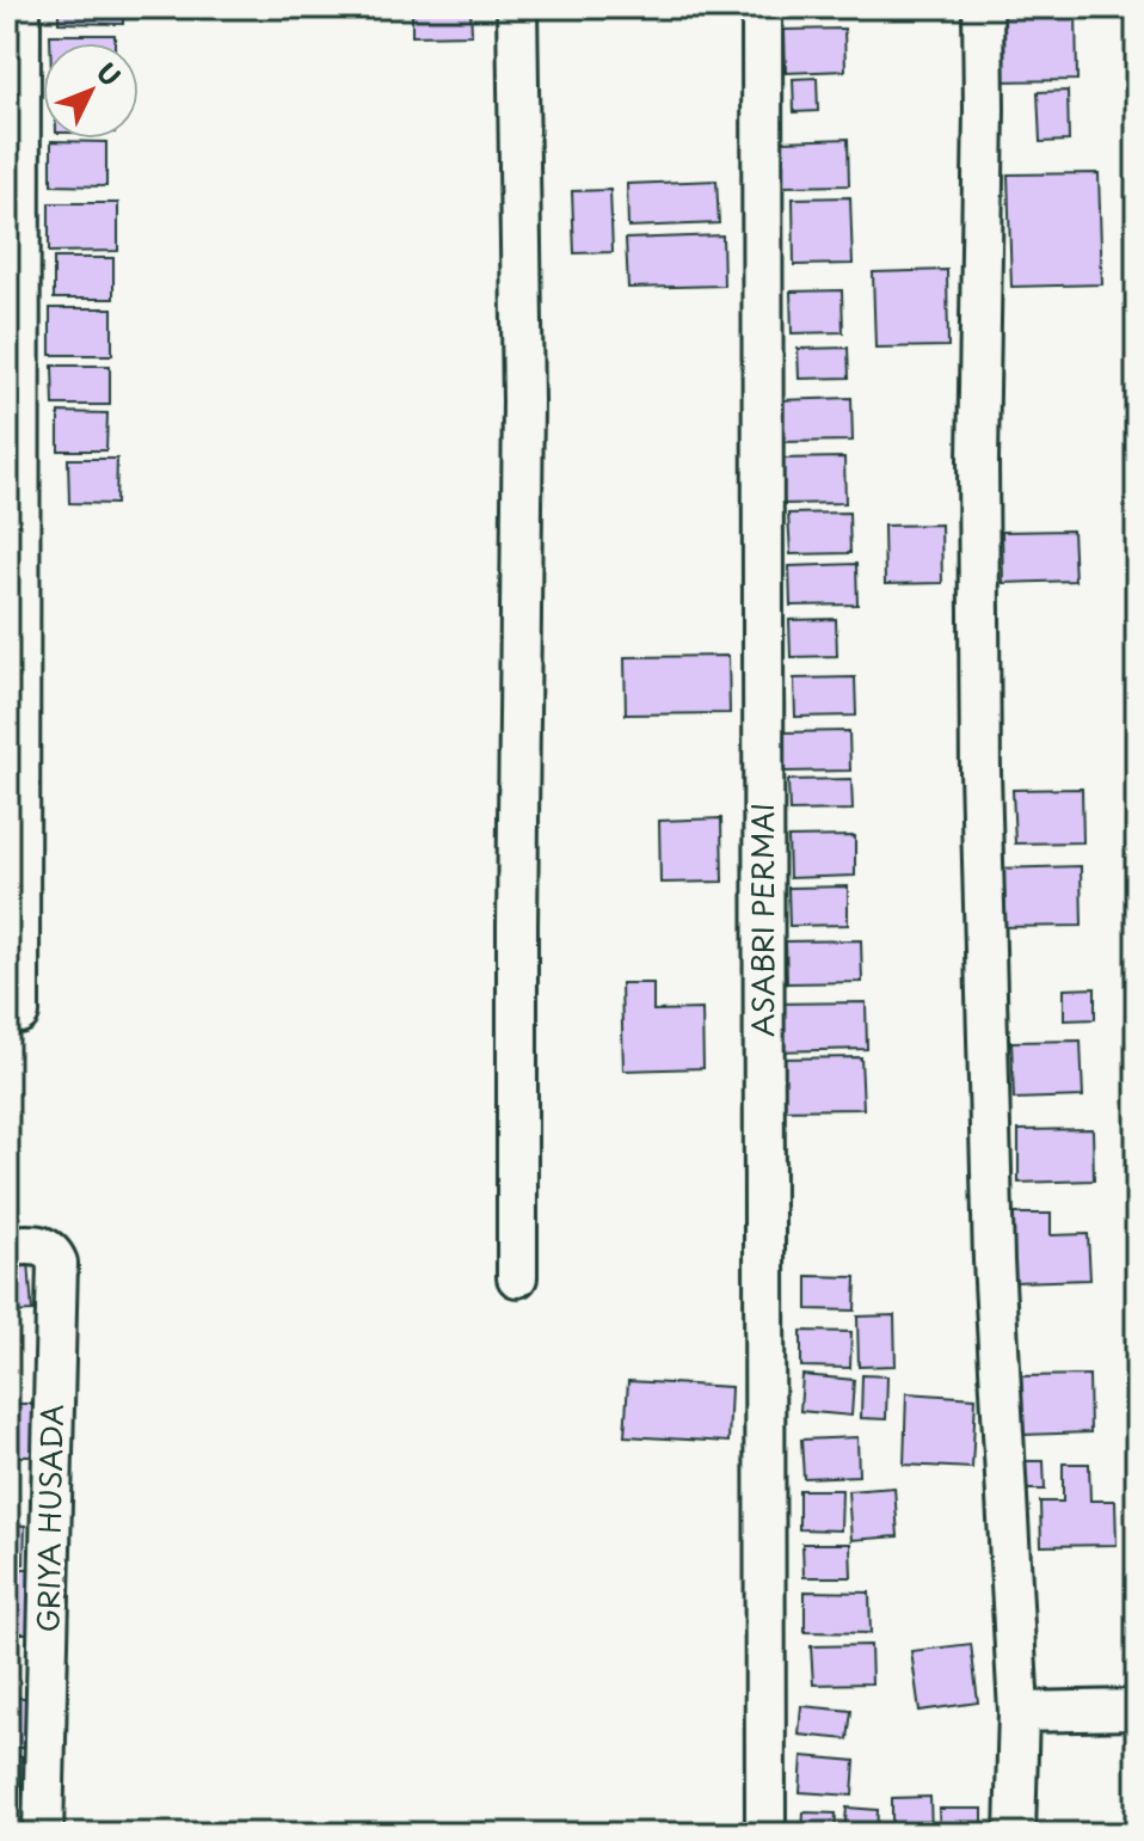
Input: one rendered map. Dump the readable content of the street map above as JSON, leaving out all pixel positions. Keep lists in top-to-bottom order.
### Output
{
  "streets": {
    "street": ["ASABRI PERMAI", "GRIYA HUSADA"]
  },
  "north": "top right"
}
